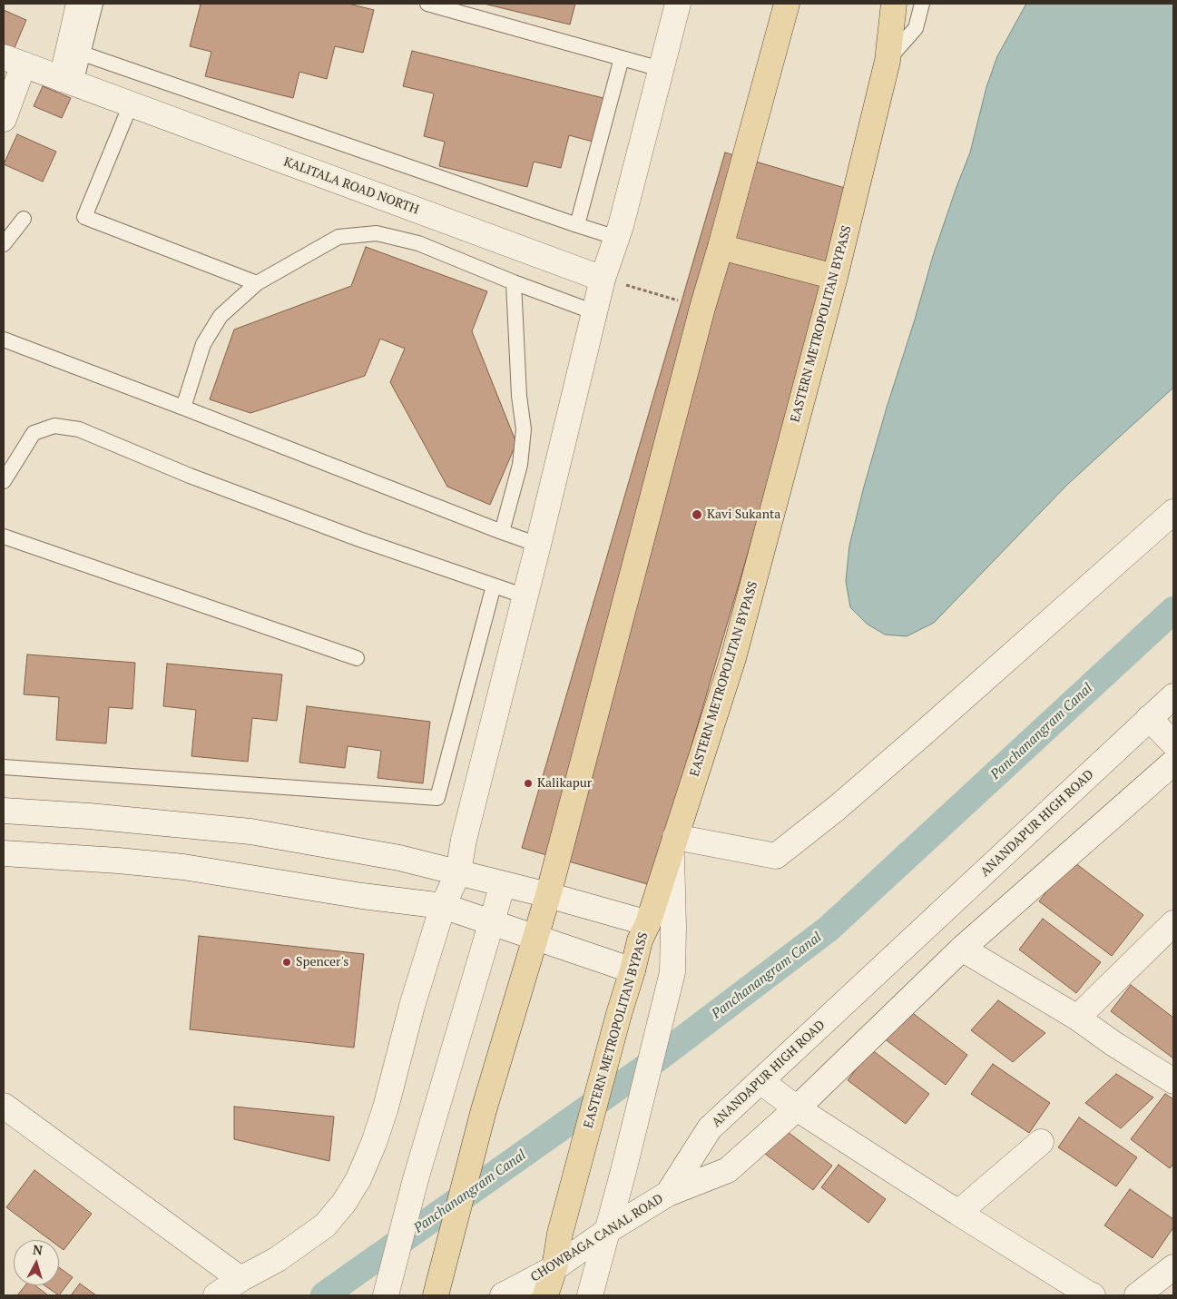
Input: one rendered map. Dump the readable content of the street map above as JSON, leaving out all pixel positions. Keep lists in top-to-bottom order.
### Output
{
  "streets": {
    "main road": ["EASTERN METROPOLITAN BYPASS"],
    "street": ["KALITALA ROAD NORTH", "ANANDAPUR HIGH ROAD", "CHOWBAGA CANAL ROAD"]
  },
  "crossings": [
    ["EASTERN METROPOLITAN BYPASS", "CHOWBAGA CANAL ROAD"],
    ["ANANDAPUR HIGH ROAD", "CHOWBAGA CANAL ROAD"]
  ],
  "water": ["Panchanangram Canal"],
  "places": ["Kavi Sukanta", "Kalikapur", "Spencer's"],
  "north": "top"
}
